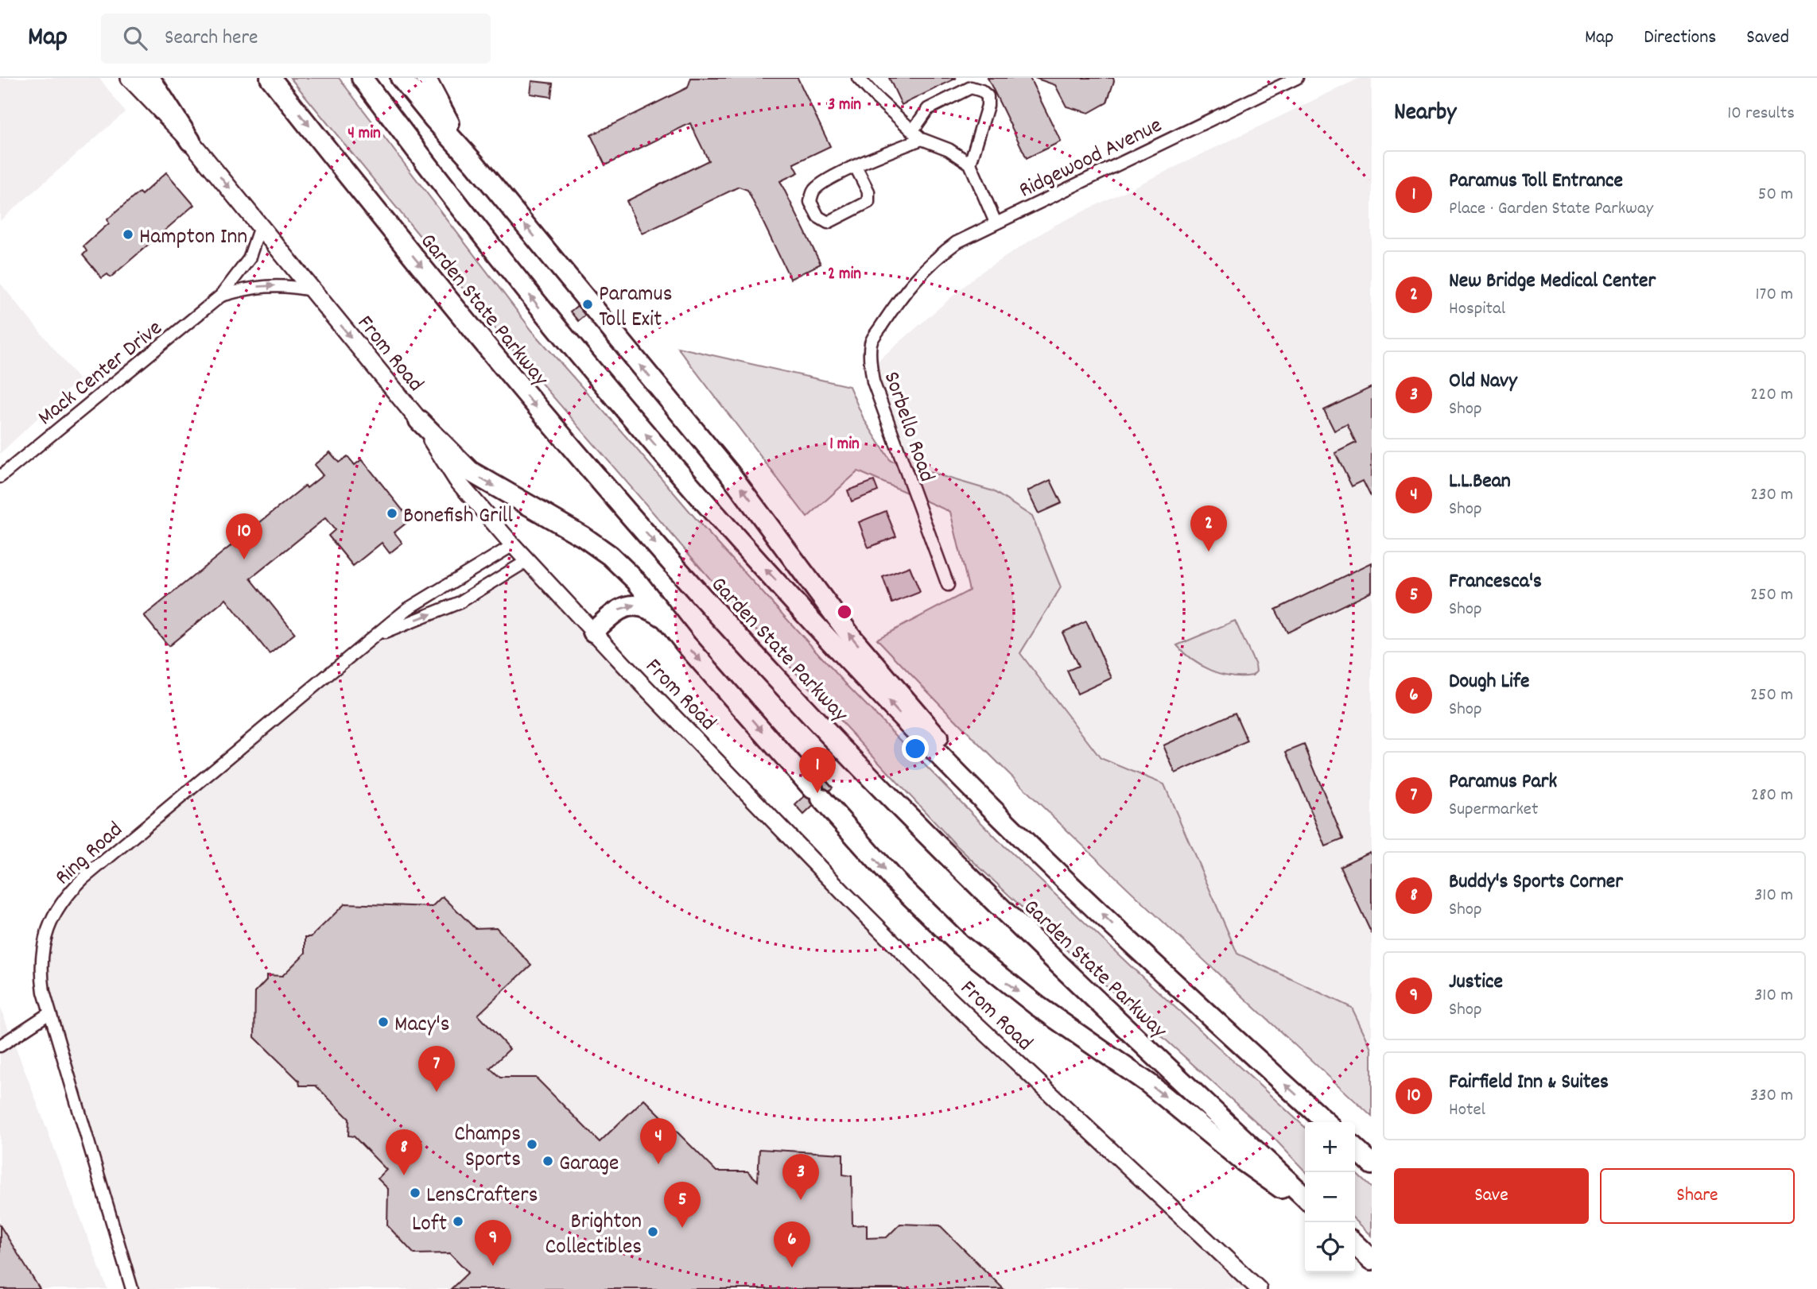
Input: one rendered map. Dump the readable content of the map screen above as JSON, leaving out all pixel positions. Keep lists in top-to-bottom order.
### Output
{
  "streets": {
    "highway": ["Garden State Parkway"],
    "main road": ["From Road"],
    "street": [
      "Ridgewood Avenue",
      "Mack Center Drive",
      "Sorbello Road",
      "Ring Road"
    ]
  },
  "crossings": [
    ["Ridgewood Avenue", "Sorbello Road"],
    ["From Road", "Mack Center Drive"],
    ["From Road", "Ring Road"]
  ],
  "places": [
    "Hampton Inn",
    "Paramus Toll Exit",
    "Bonefish Grill",
    "Macy's",
    "Champs Sports",
    "Garage",
    "LensCrafters",
    "Loft",
    "Brighton Collectibles"
  ],
  "page": {
    "header": "Map",
    "search": "Search here",
    "nav": ["Map", "Directions", "Saved"],
    "heading": ["Nearby", "10 results"],
    "list": [
      {
        "mark": "1",
        "name": "Paramus Toll Entrance",
        "note": "Place · Garden State Parkway",
        "value": "50 m"
      },
      {
        "mark": "2",
        "name": "New Bridge Medical Center",
        "note": "Hospital",
        "value": "170 m"
      },
      {
        "mark": "3",
        "name": "Old Navy",
        "note": "Shop",
        "value": "220 m"
      },
      {
        "mark": "4",
        "name": "L.L.Bean",
        "note": "Shop",
        "value": "230 m"
      },
      {
        "mark": "5",
        "name": "Francesca's",
        "note": "Shop",
        "value": "250 m"
      },
      {
        "mark": "6",
        "name": "Dough Life",
        "note": "Shop",
        "value": "250 m"
      },
      {
        "mark": "7",
        "name": "Paramus Park",
        "note": "Supermarket",
        "value": "280 m"
      },
      {
        "mark": "8",
        "name": "Buddy's Sports Corner",
        "note": "Shop",
        "value": "310 m"
      },
      {
        "mark": "9",
        "name": "Justice",
        "note": "Shop",
        "value": "310 m"
      },
      {
        "mark": "10",
        "name": "Fairfield Inn & Suites",
        "note": "Hotel",
        "value": "330 m"
      }
    ],
    "pins": [
      "2",
      "10",
      "1",
      "7",
      "4",
      "8",
      "3",
      "5",
      "9",
      "6"
    ],
    "map_buttons": ["+", "−"],
    "buttons": ["Save", "Share"]
  },
  "rings": [
    "3 min",
    "4 min",
    "2 min",
    "1 min"
  ]
}
